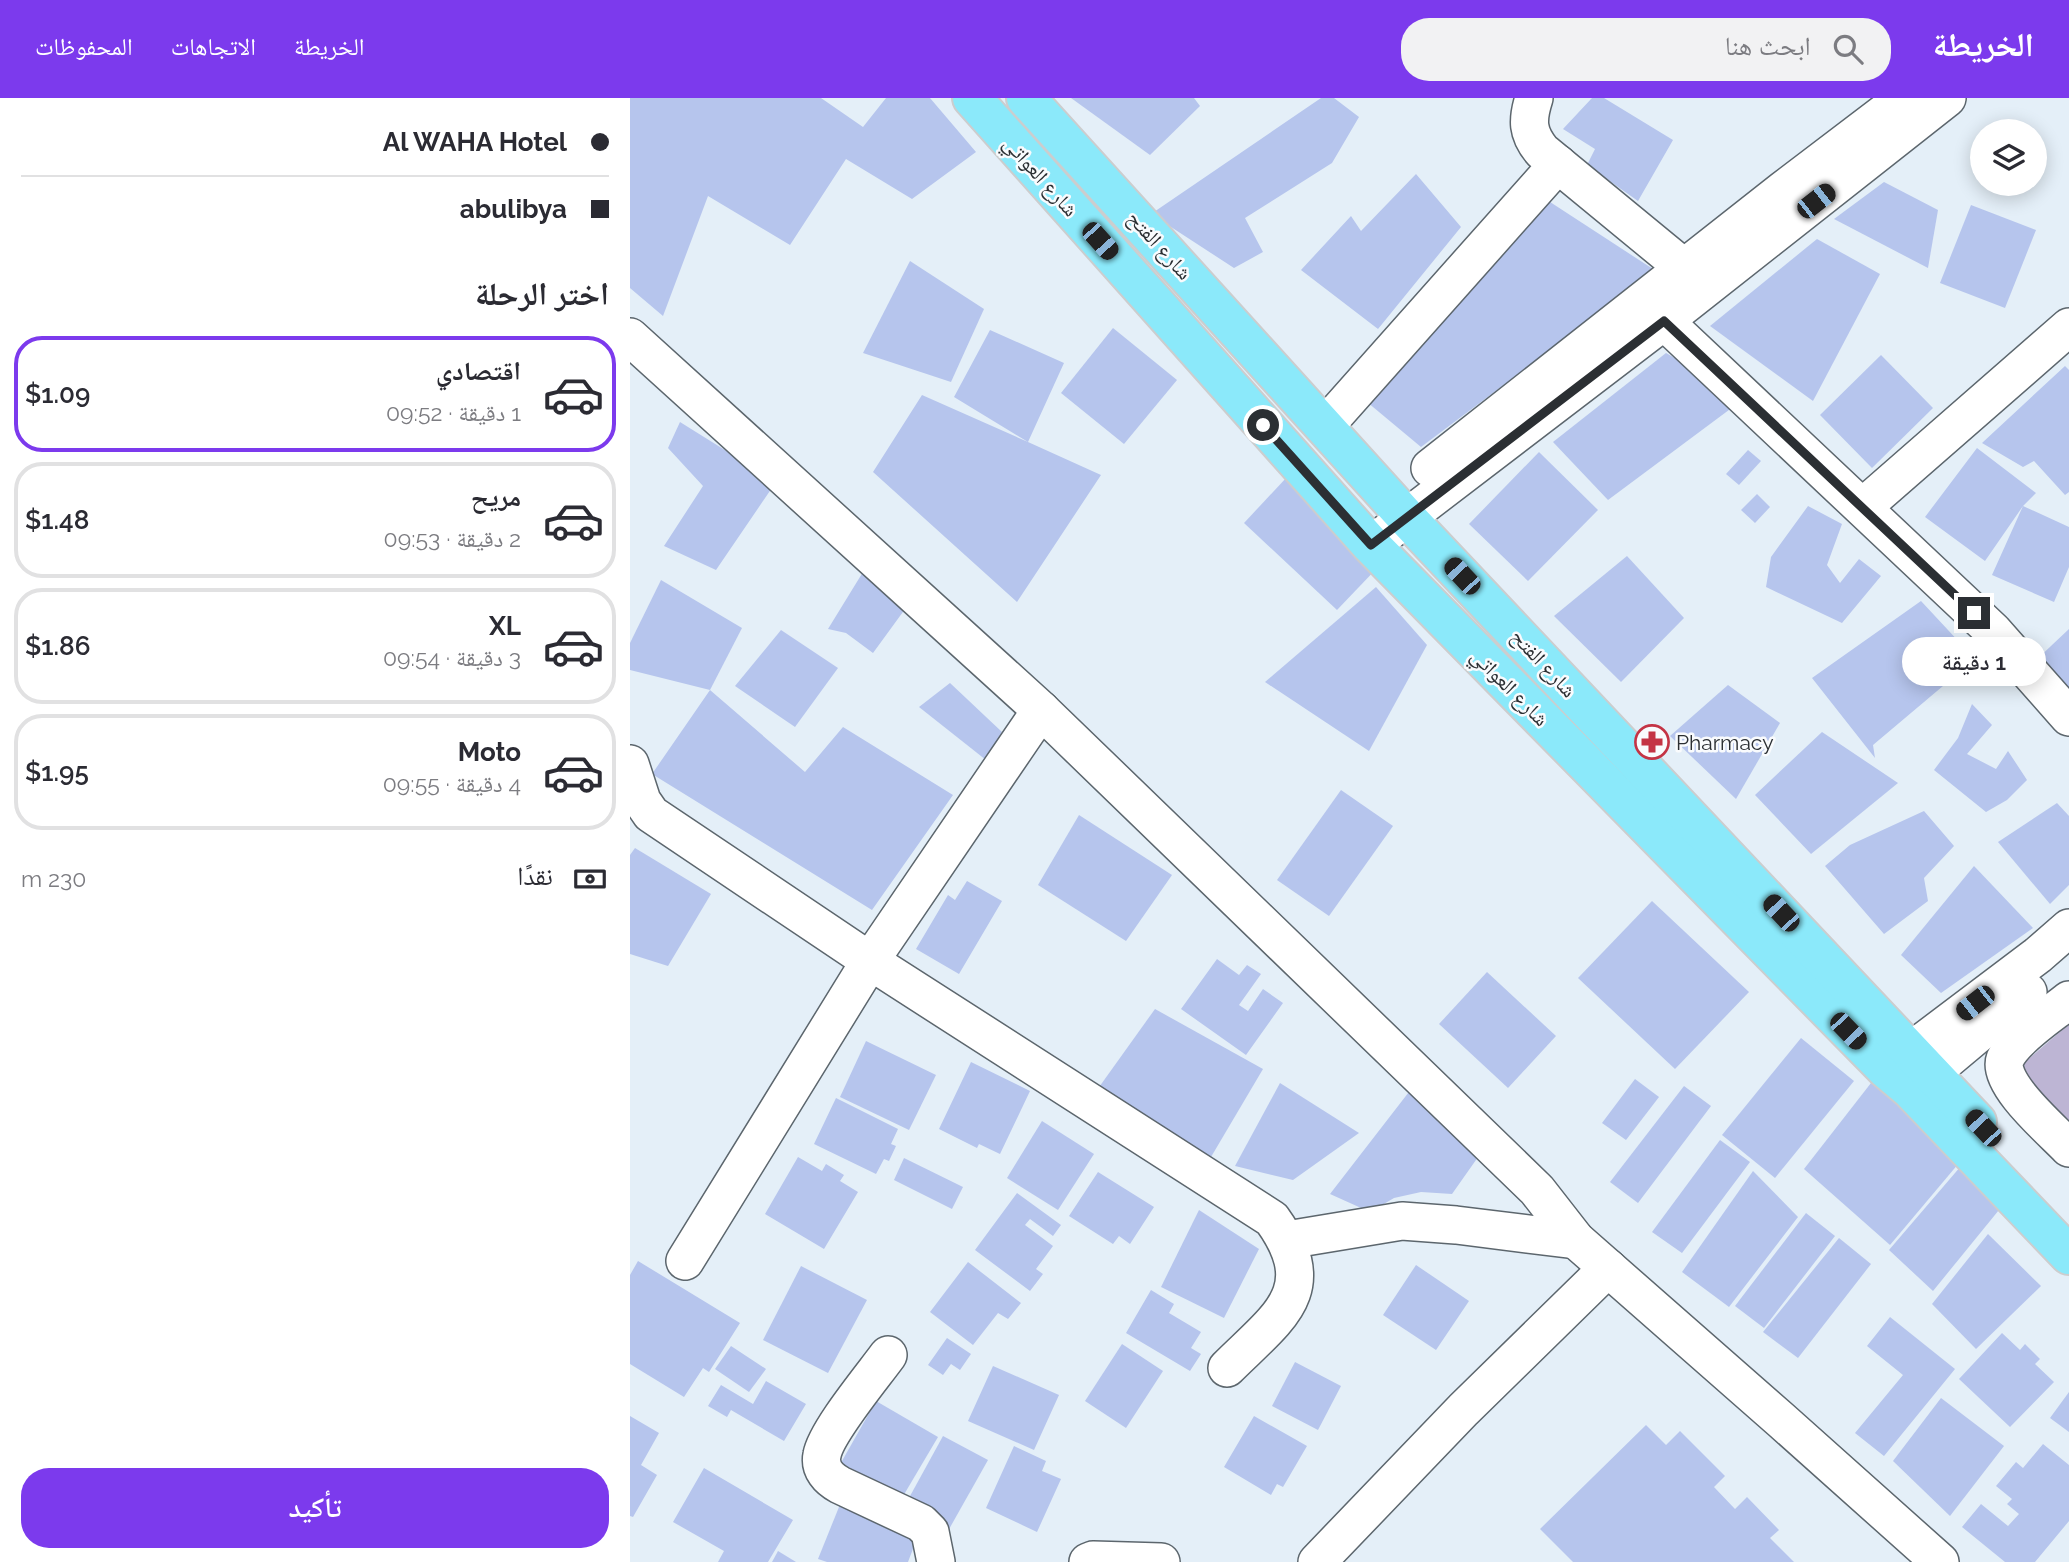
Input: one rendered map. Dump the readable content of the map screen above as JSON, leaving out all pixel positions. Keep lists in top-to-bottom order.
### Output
{
  "streets": {
    "main road": ["شارع العواتي", "شارع الفتح"]
  },
  "crossings": [
    ["شارع العواتي", "شارع الفتح"]
  ],
  "places": {
    "pharmacy": ["Pharmacy"]
  },
  "page": {
    "header": "الخريطة",
    "search": "ابحث هنا",
    "nav": ["الخريطة", "الاتجاهات", "المحفوظات"],
    "banner": ["Al WAHA Hotel", "abulibya"],
    "heading": "اختر الرحلة",
    "list": [
      {
        "name": "اقتصادي",
        "note": "1 دقيقة · 09:52",
        "value": "$1.09"
      },
      {
        "name": "مريح",
        "note": "2 دقيقة · 09:53",
        "value": "$1.48"
      },
      {
        "name": "XL",
        "note": "3 دقيقة · 09:54",
        "value": "$1.86"
      },
      {
        "name": "Moto",
        "note": "4 دقيقة · 09:55",
        "value": "$1.95"
      }
    ],
    "bubble": "1 دقيقة",
    "pay": ["نقدًا", "230 m"],
    "buttons": "تأكيد"
  }
}
